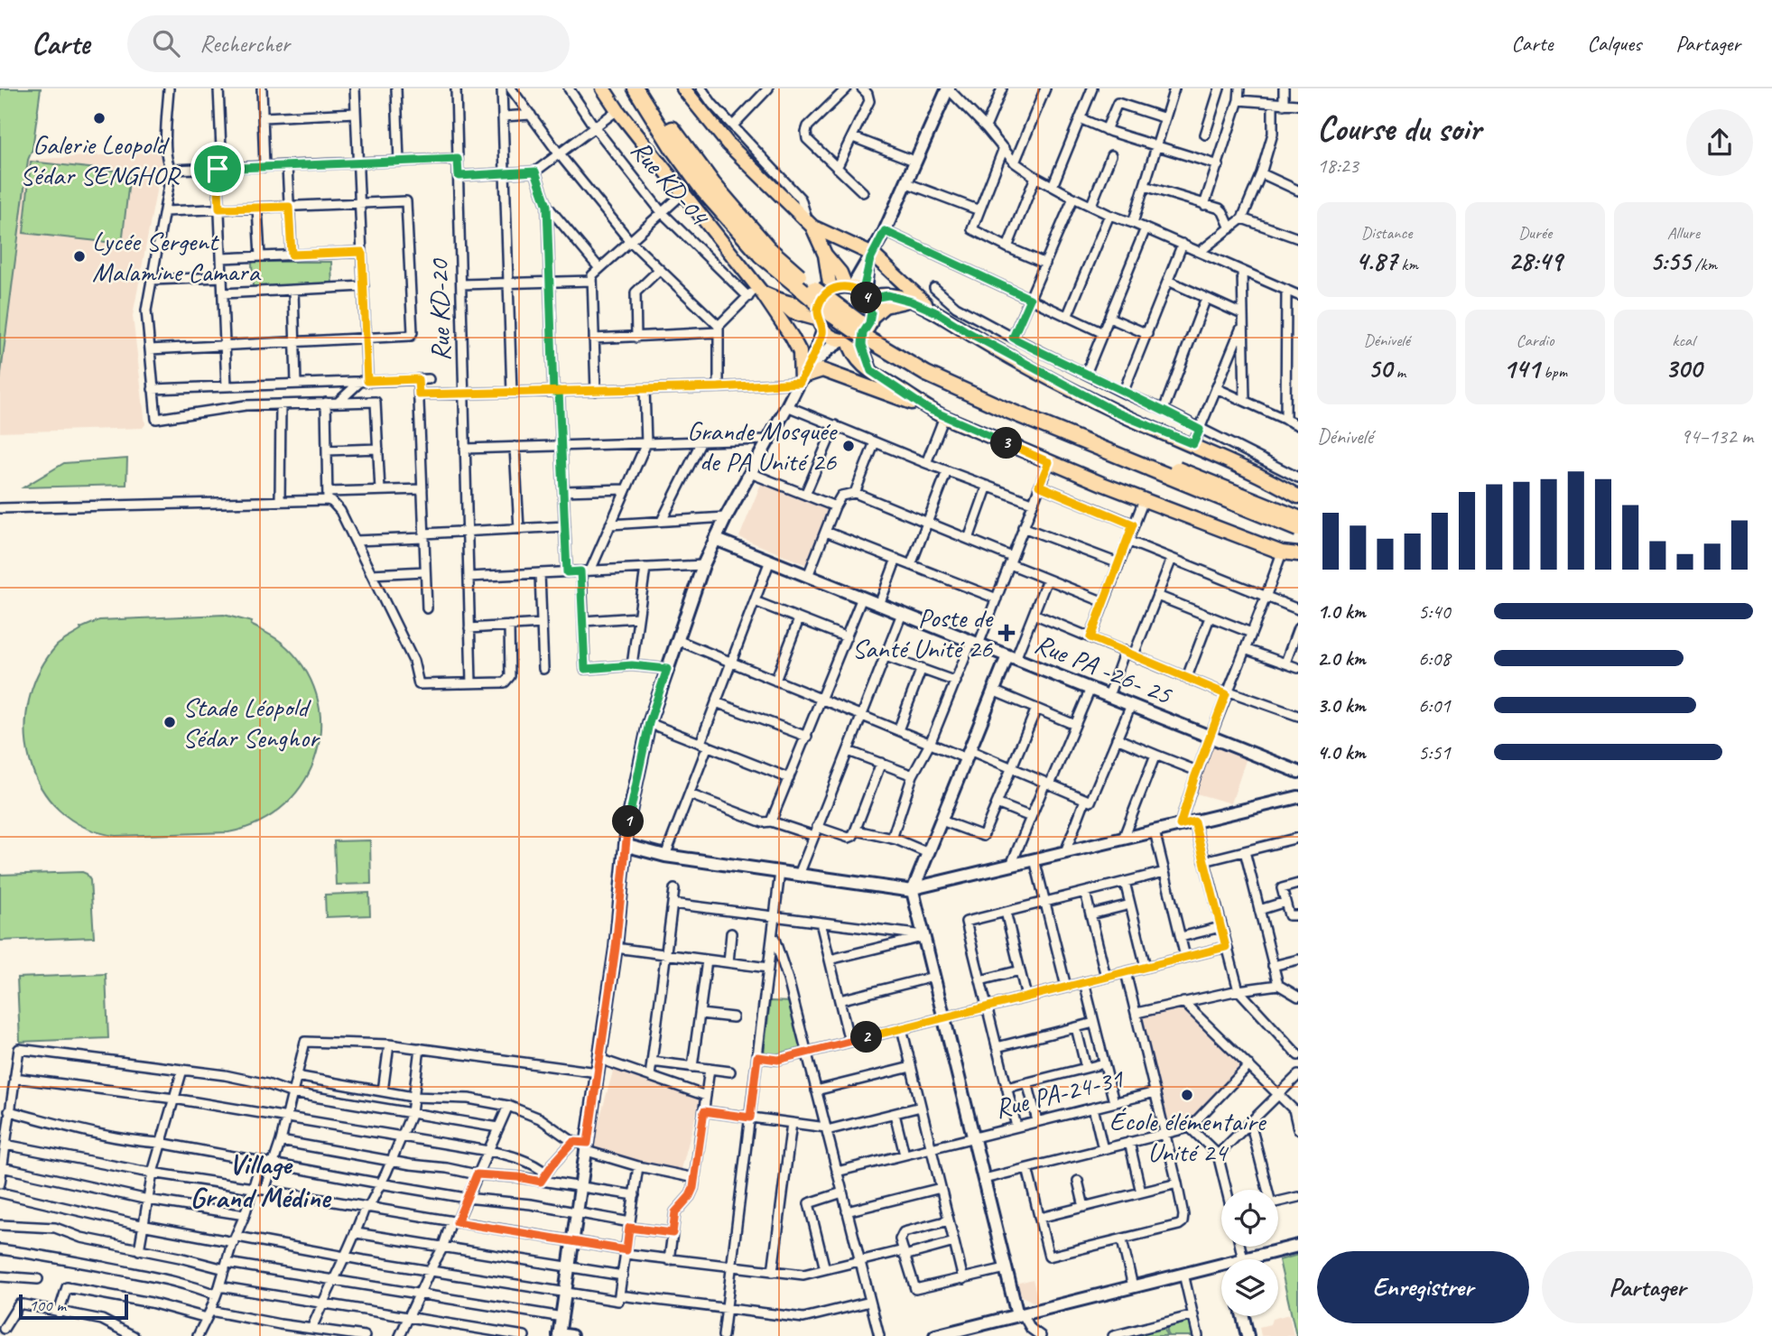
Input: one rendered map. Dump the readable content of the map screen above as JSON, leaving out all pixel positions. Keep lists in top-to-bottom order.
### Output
{
  "streets": {
    "street": [
      "Rue KD-04",
      "Rue KD-20",
      "Rue PA -26- 25",
      "Rue PA-24-31"
    ]
  },
  "districts": ["Village Grand Médine"],
  "places": {
    "other": [
      "Galerie Leopold Sédar SENGHOR",
      "Lycée Sergent Malamine Camara",
      "Grande Mosquée de PA Unité 26",
      "Stade Léopold Sédar Senghor",
      "École élémentaire Unité 24"
    ],
    "health": ["Poste de Santé Unité 26"]
  },
  "scale_bar": "100 m",
  "page": {
    "header": "Carte",
    "search": "Rechercher",
    "nav": ["Carte", "Calques", "Partager"],
    "heading": ["Course du soir", "18:23"],
    "stats": [
      ["Distance", "4.87 km"],
      ["Durée", "28:49"],
      ["Allure", "5:55 /km"],
      ["Dénivelé", "50 m"],
      ["Cardio", "141 bpm"],
      ["kcal", "300"]
    ],
    "pins": [
      "4",
      "3",
      "1",
      "2"
    ],
    "chart": ["Dénivelé", "94–132 m"],
    "list": [
      {
        "name": "1.0 km",
        "note": "5:40"
      },
      {
        "name": "2.0 km",
        "note": "6:08"
      },
      {
        "name": "3.0 km",
        "note": "6:01"
      },
      {
        "name": "4.0 km",
        "note": "5:51"
      }
    ],
    "buttons": ["Enregistrer", "Partager"],
    "scale": "100 m"
  }
}
